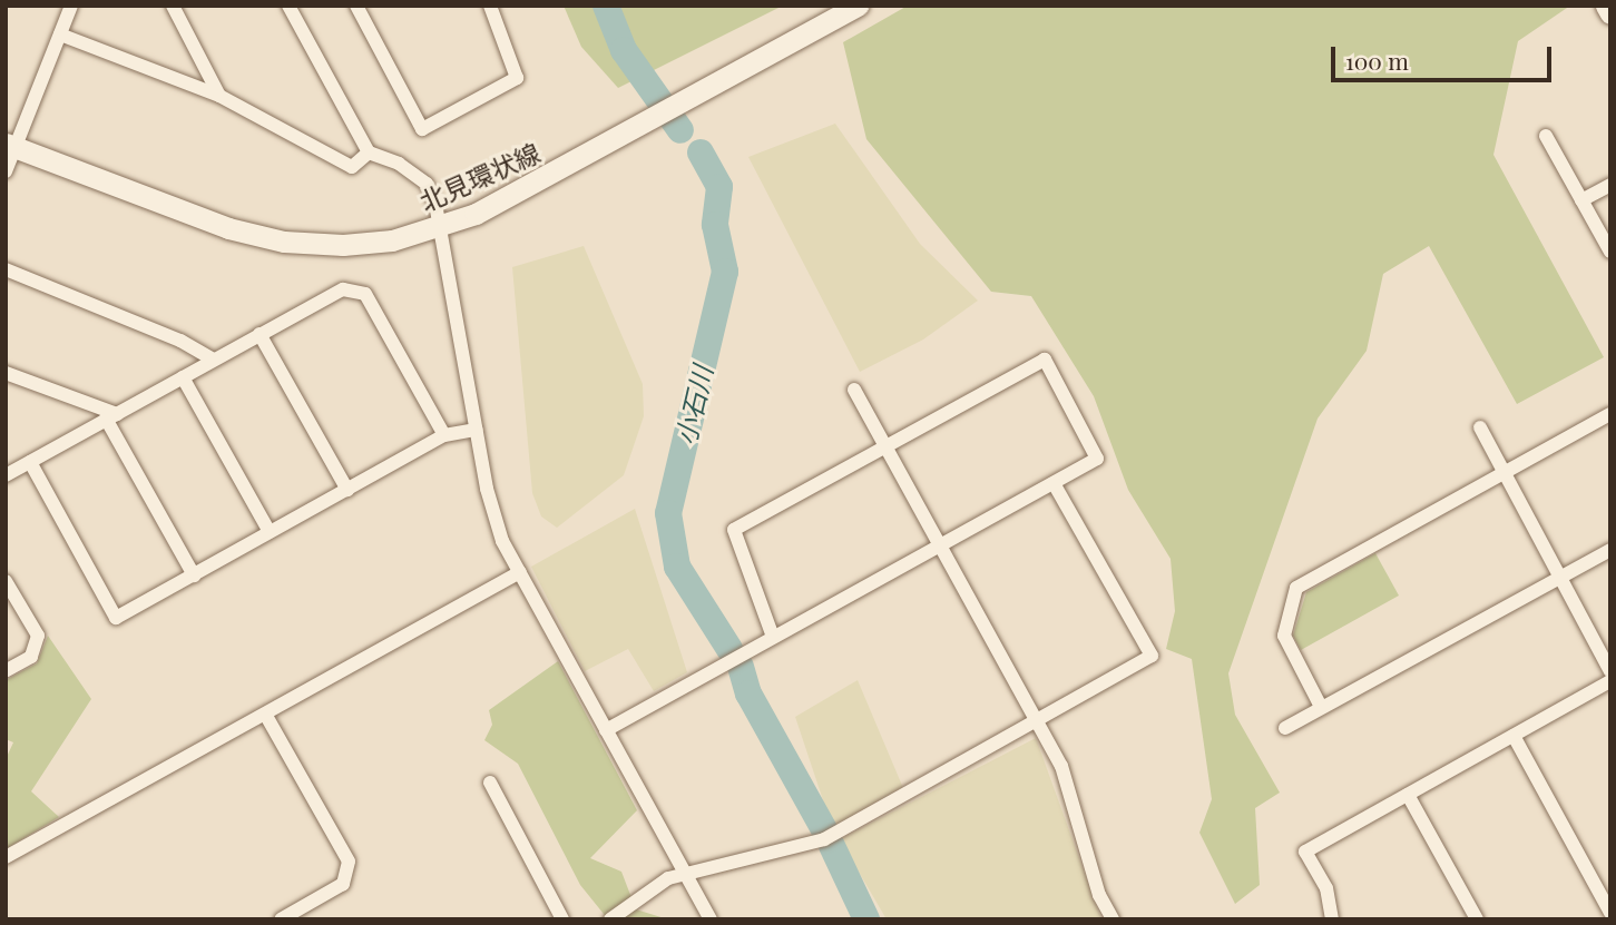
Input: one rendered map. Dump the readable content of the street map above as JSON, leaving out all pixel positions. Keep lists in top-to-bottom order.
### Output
{
  "streets": {
    "main road": ["北見環状線"]
  },
  "water": ["小石川"],
  "scale_bar": "100 m"
}
